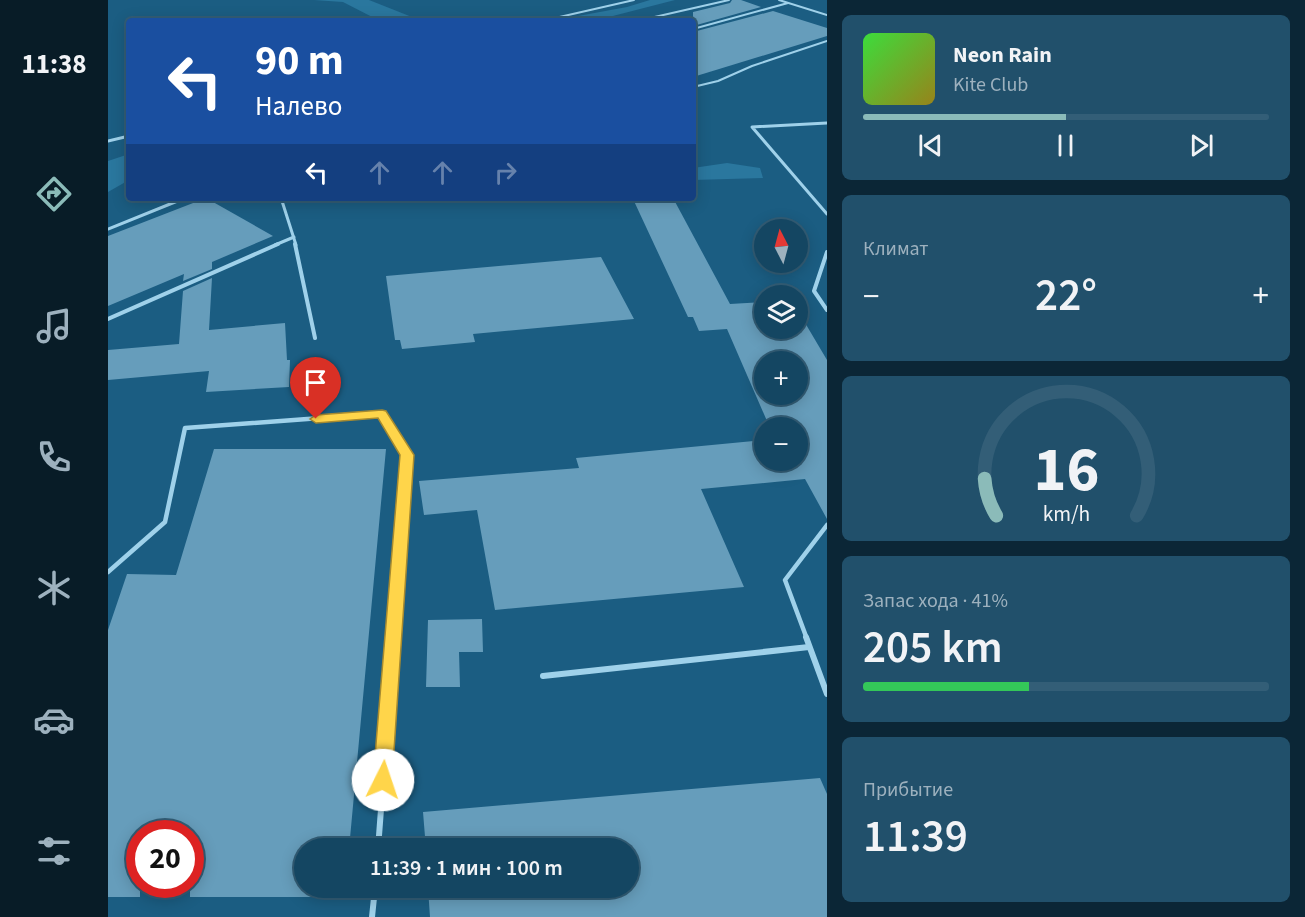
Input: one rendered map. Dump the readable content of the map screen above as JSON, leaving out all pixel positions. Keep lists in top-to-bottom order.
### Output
{
  "north": "top",
  "page": {
    "tabs": "11:38",
    "turn": ["90 m", "Налево"],
    "song": ["Neon Rain", "Kite Club"],
    "tile": [
      "Климат",
      ["Запас хода · 41%", "205 km"],
      ["Прибытие", "11:39"]
    ],
    "map_buttons": ["+", "−"],
    "heat": ["−", "22°", "+"],
    "limit": "20",
    "trip": "11:39 · 1 мин · 100 m",
    "gauge": ["16", "km/h"]
  }
}
